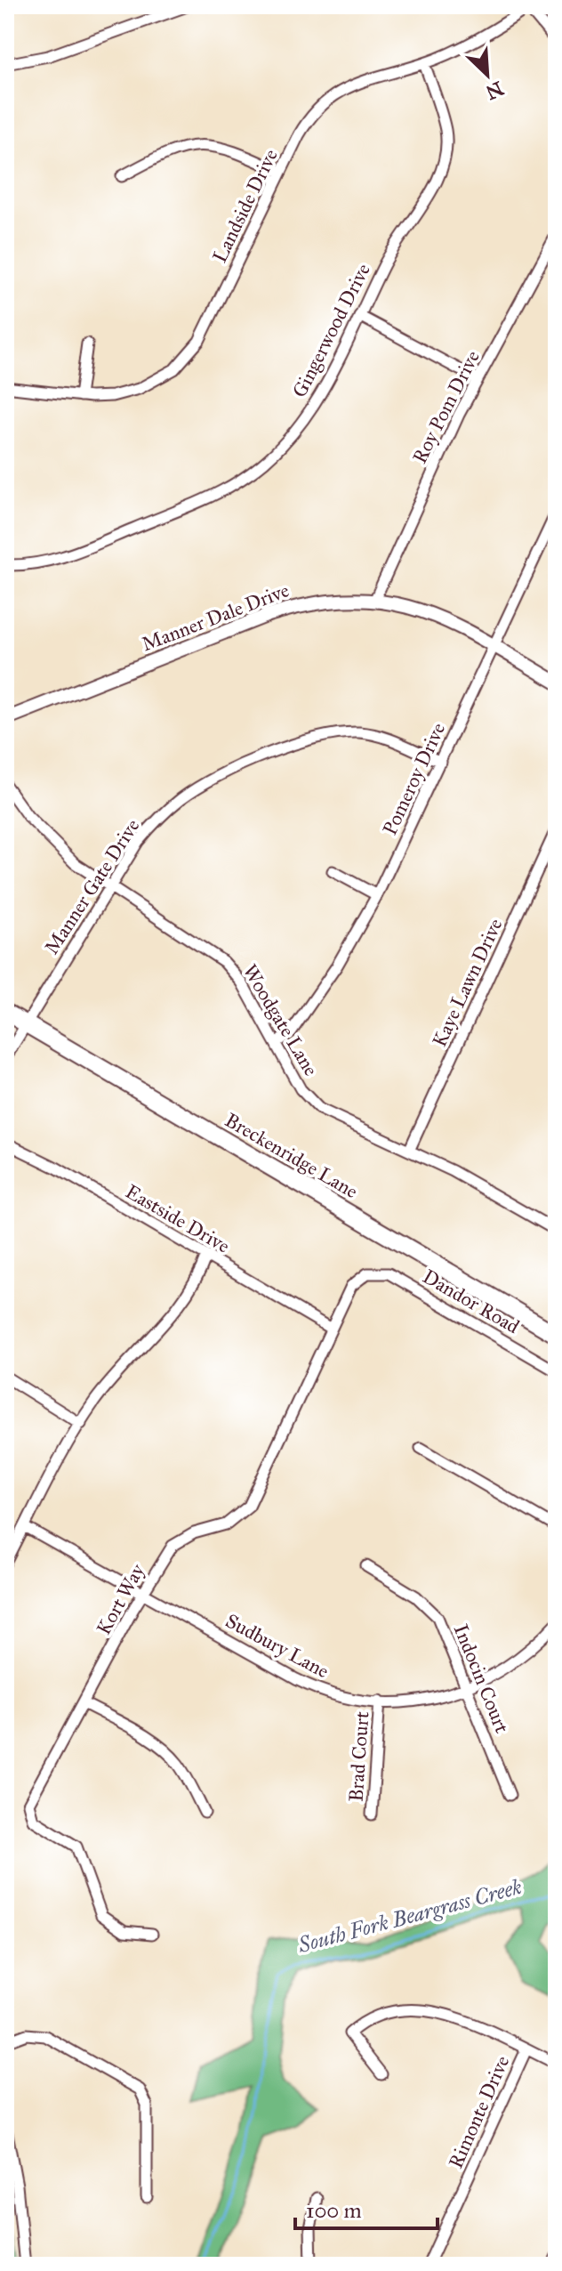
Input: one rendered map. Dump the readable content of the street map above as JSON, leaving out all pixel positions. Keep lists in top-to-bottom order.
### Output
{
  "streets": {
    "main road": ["Breckenridge Lane"],
    "street": [
      "Landside Drive",
      "Gingerwood Drive",
      "Roy Pom Drive",
      "Manner Dale Drive",
      "Pomeroy Drive",
      "Manner Gate Drive",
      "Kaye Lawn Drive",
      "Woodgate Lane",
      "Eastside Drive",
      "Dandor Road",
      "Kort Way",
      "Sudbury Lane",
      "Indocin Court",
      "Brad Court",
      "Rimonte Drive"
    ]
  },
  "crossings": [
    ["Landside Drive", "Gingerwood Drive"],
    ["Roy Pom Drive", "Manner Dale Drive"],
    ["Manner Dale Drive", "Pomeroy Drive"],
    ["Pomeroy Drive", "Manner Gate Drive"],
    ["Pomeroy Drive", "Woodgate Lane"],
    ["Manner Gate Drive", "Woodgate Lane"],
    ["Manner Gate Drive", "Breckenridge Lane"],
    ["Kaye Lawn Drive", "Woodgate Lane"],
    ["Eastside Drive", "Kort Way"],
    ["Dandor Road", "Kort Way"],
    ["Kort Way", "Sudbury Lane"],
    ["Sudbury Lane", "Indocin Court"],
    ["Sudbury Lane", "Brad Court"]
  ],
  "water": ["South Fork Beargrass Creek"],
  "scale_bar": "100 m",
  "north": "bottom right"
}
